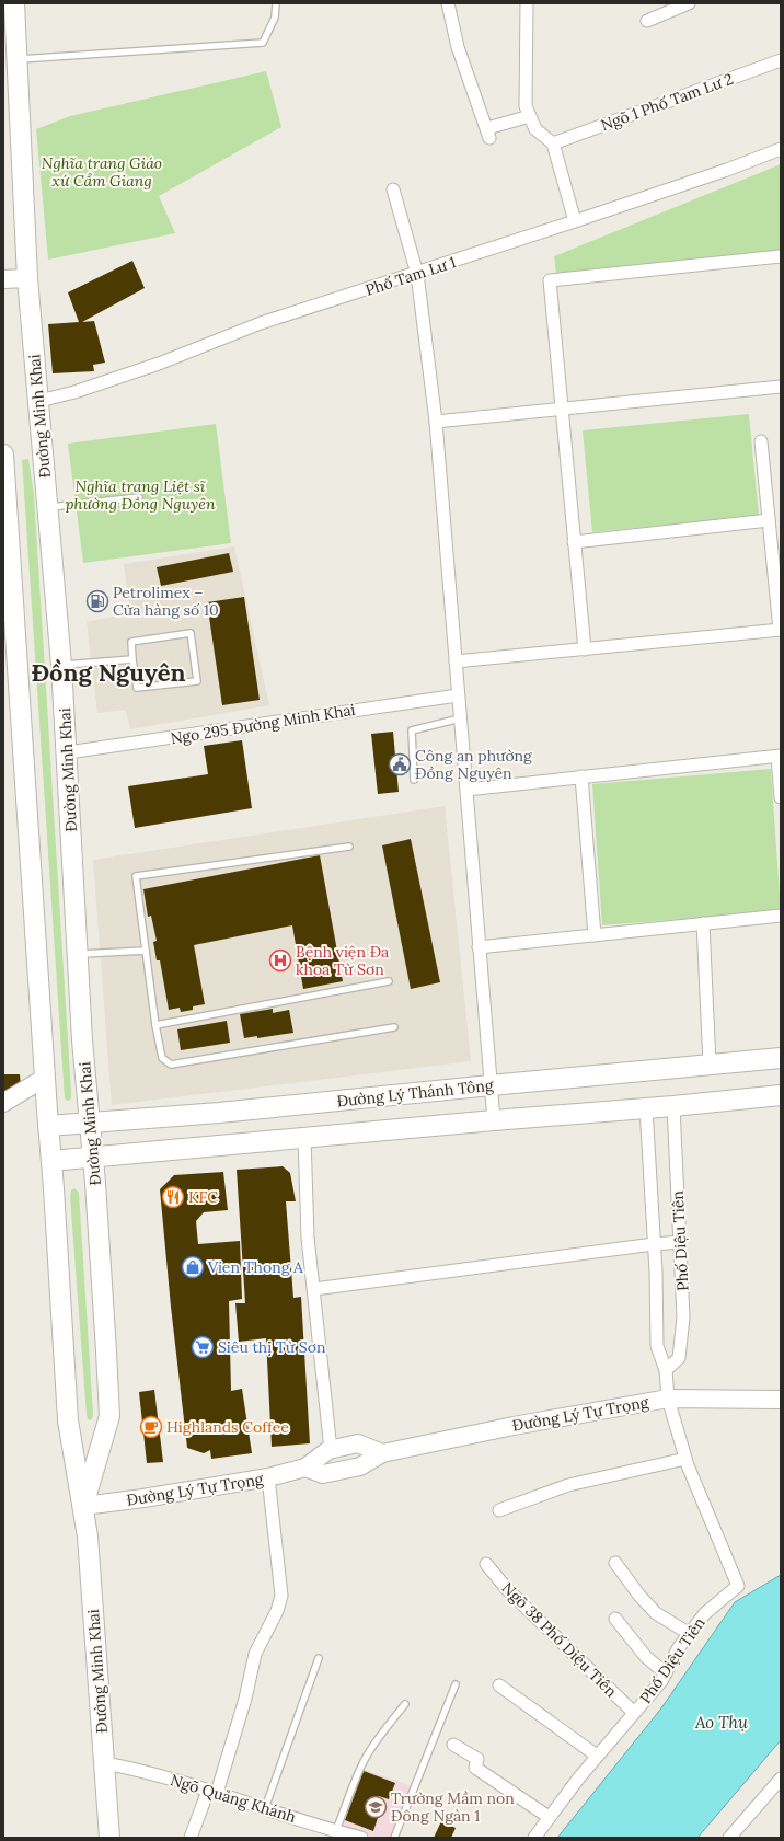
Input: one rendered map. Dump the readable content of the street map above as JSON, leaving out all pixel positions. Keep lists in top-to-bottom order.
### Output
{
  "streets": {
    "main road": ["Đường Minh Khai", "Đường Lý Thánh Tông", "Đường Lý Tự Trọng"],
    "street": [
      "Ngõ 1 Phố Tam Lư 2",
      "Phố Tam Lư 1",
      "Ngo 295 Đường Minh Khai",
      "Phố Diệu Tiên",
      "Ngõ 38 Phố Diệu Tiên",
      "Ngõ Quảng Khánh"
    ]
  },
  "crossings": [
    ["Phố Tam Lư 1", "Đường Minh Khai"],
    ["Đường Minh Khai", "Ngo 295 Đường Minh Khai"],
    ["Đường Minh Khai", "Đường Lý Thánh Tông"],
    ["Đường Minh Khai", "Đường Lý Tự Trọng"],
    ["Đường Minh Khai", "Ngõ Quảng Khánh"],
    ["Phố Diệu Tiên", "Đường Lý Tự Trọng"],
    ["Phố Diệu Tiên", "Ngõ 38 Phố Diệu Tiên"]
  ],
  "districts": ["Đồng Nguyên"],
  "water": ["Ao Thụ"],
  "parks": ["Nghĩa trang Giáo xứ Cẩm Giang", "Nghĩa trang Liệt sĩ phường Đồng Nguyên"],
  "places": {
    "fuel station": ["Petrolimex – Cửa hàng số 10"],
    "public building": ["Công an phường Đồng Nguyên"],
    "hospital": ["Bệnh viện Đa khoa Từ Sơn"],
    "restaurant": ["KFC"],
    "shop": ["Vien Thong A"],
    "supermarket": ["Siêu thị Từ Sơn"],
    "cafe": ["Highlands Coffee"],
    "school or university": ["Trường Mầm non Đông Ngàn 1"]
  }
}
